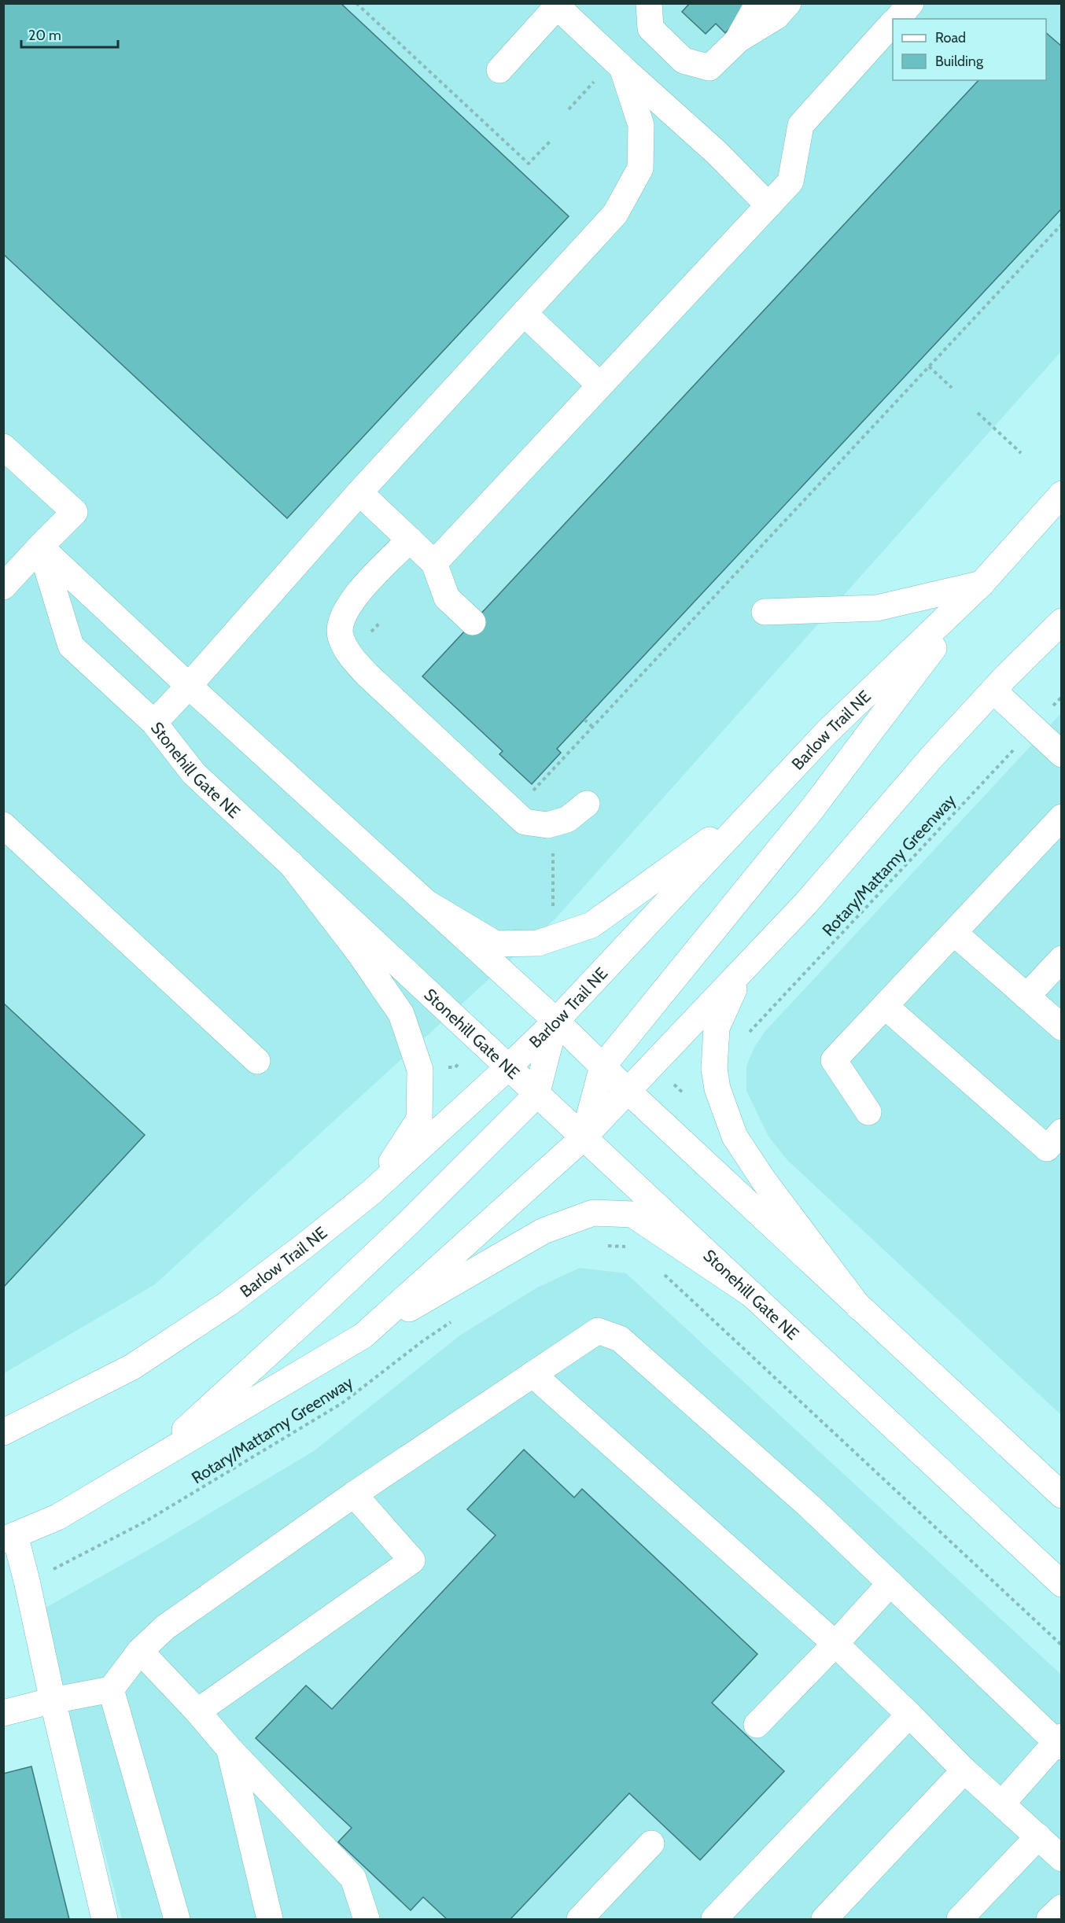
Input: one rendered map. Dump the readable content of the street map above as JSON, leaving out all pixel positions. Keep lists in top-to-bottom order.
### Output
{
  "streets": {
    "main road": ["Barlow Trail NE", "Stonehill Gate NE"],
    "path": ["Rotary/Mattamy Greenway"]
  },
  "crossings": [
    ["Barlow Trail NE", "Stonehill Gate NE"]
  ],
  "legend": ["Road", "Building"],
  "scale_bar": "20 m"
}
